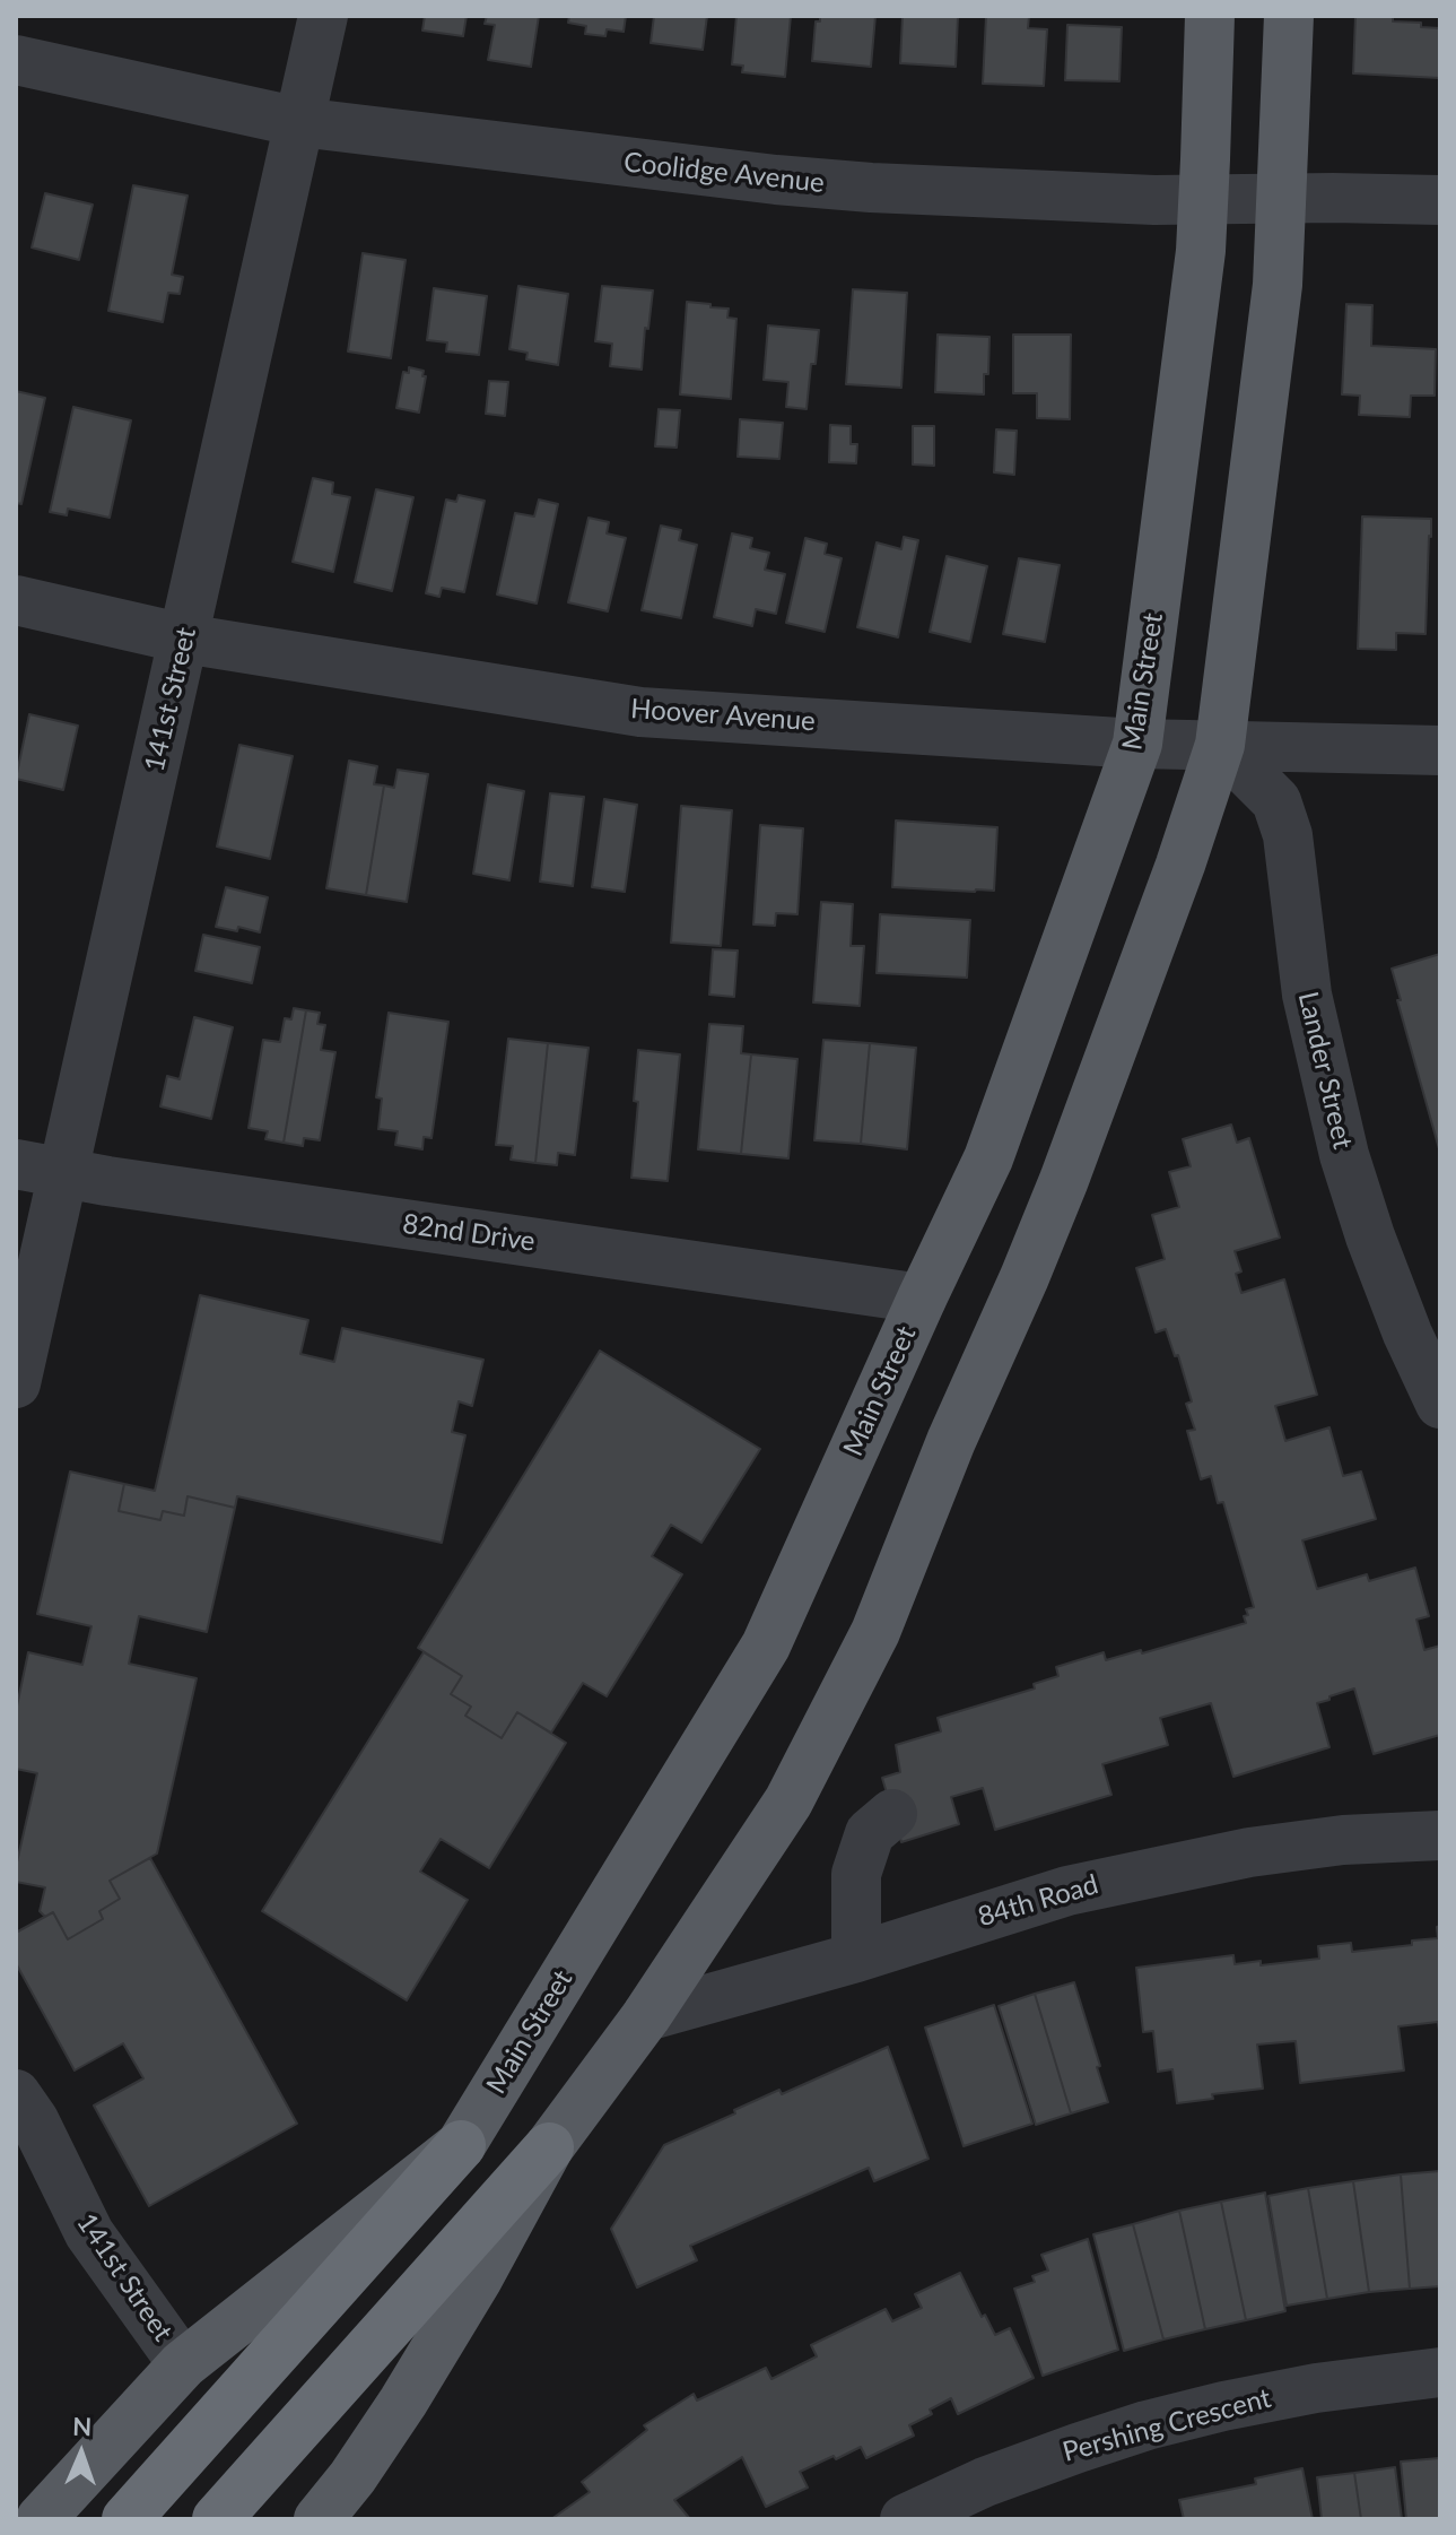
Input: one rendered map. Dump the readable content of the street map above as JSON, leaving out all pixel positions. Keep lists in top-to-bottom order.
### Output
{
  "streets": {
    "main road": ["Main Street"],
    "street": [
      "Coolidge Avenue",
      "141st Street",
      "Hoover Avenue",
      "Lander Street",
      "82nd Drive",
      "84th Road",
      "Pershing Crescent"
    ]
  },
  "crossings": [
    ["Coolidge Avenue", "Main Street"],
    ["Coolidge Avenue", "141st Street"],
    ["Main Street", "141st Street"],
    ["Main Street", "Hoover Avenue"],
    ["Main Street", "82nd Drive"],
    ["141st Street", "Hoover Avenue"],
    ["141st Street", "82nd Drive"],
    ["Hoover Avenue", "Lander Street"]
  ],
  "north": "top"
}
